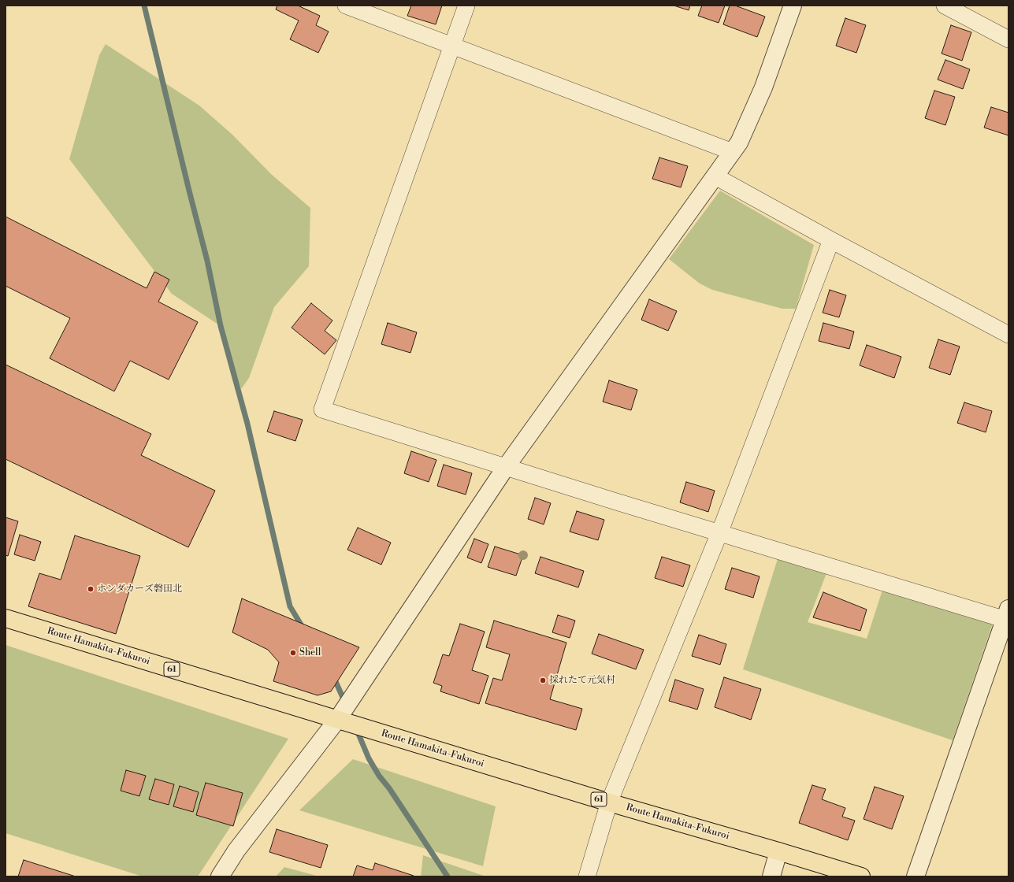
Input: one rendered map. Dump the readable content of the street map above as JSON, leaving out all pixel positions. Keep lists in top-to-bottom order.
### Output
{
  "streets": {
    "main road": ["Route Hamakita-Fukuroi", "61"]
  },
  "places": ["ホンダカーズ磐田北", "Shell", "採れたて元気村"]
}
